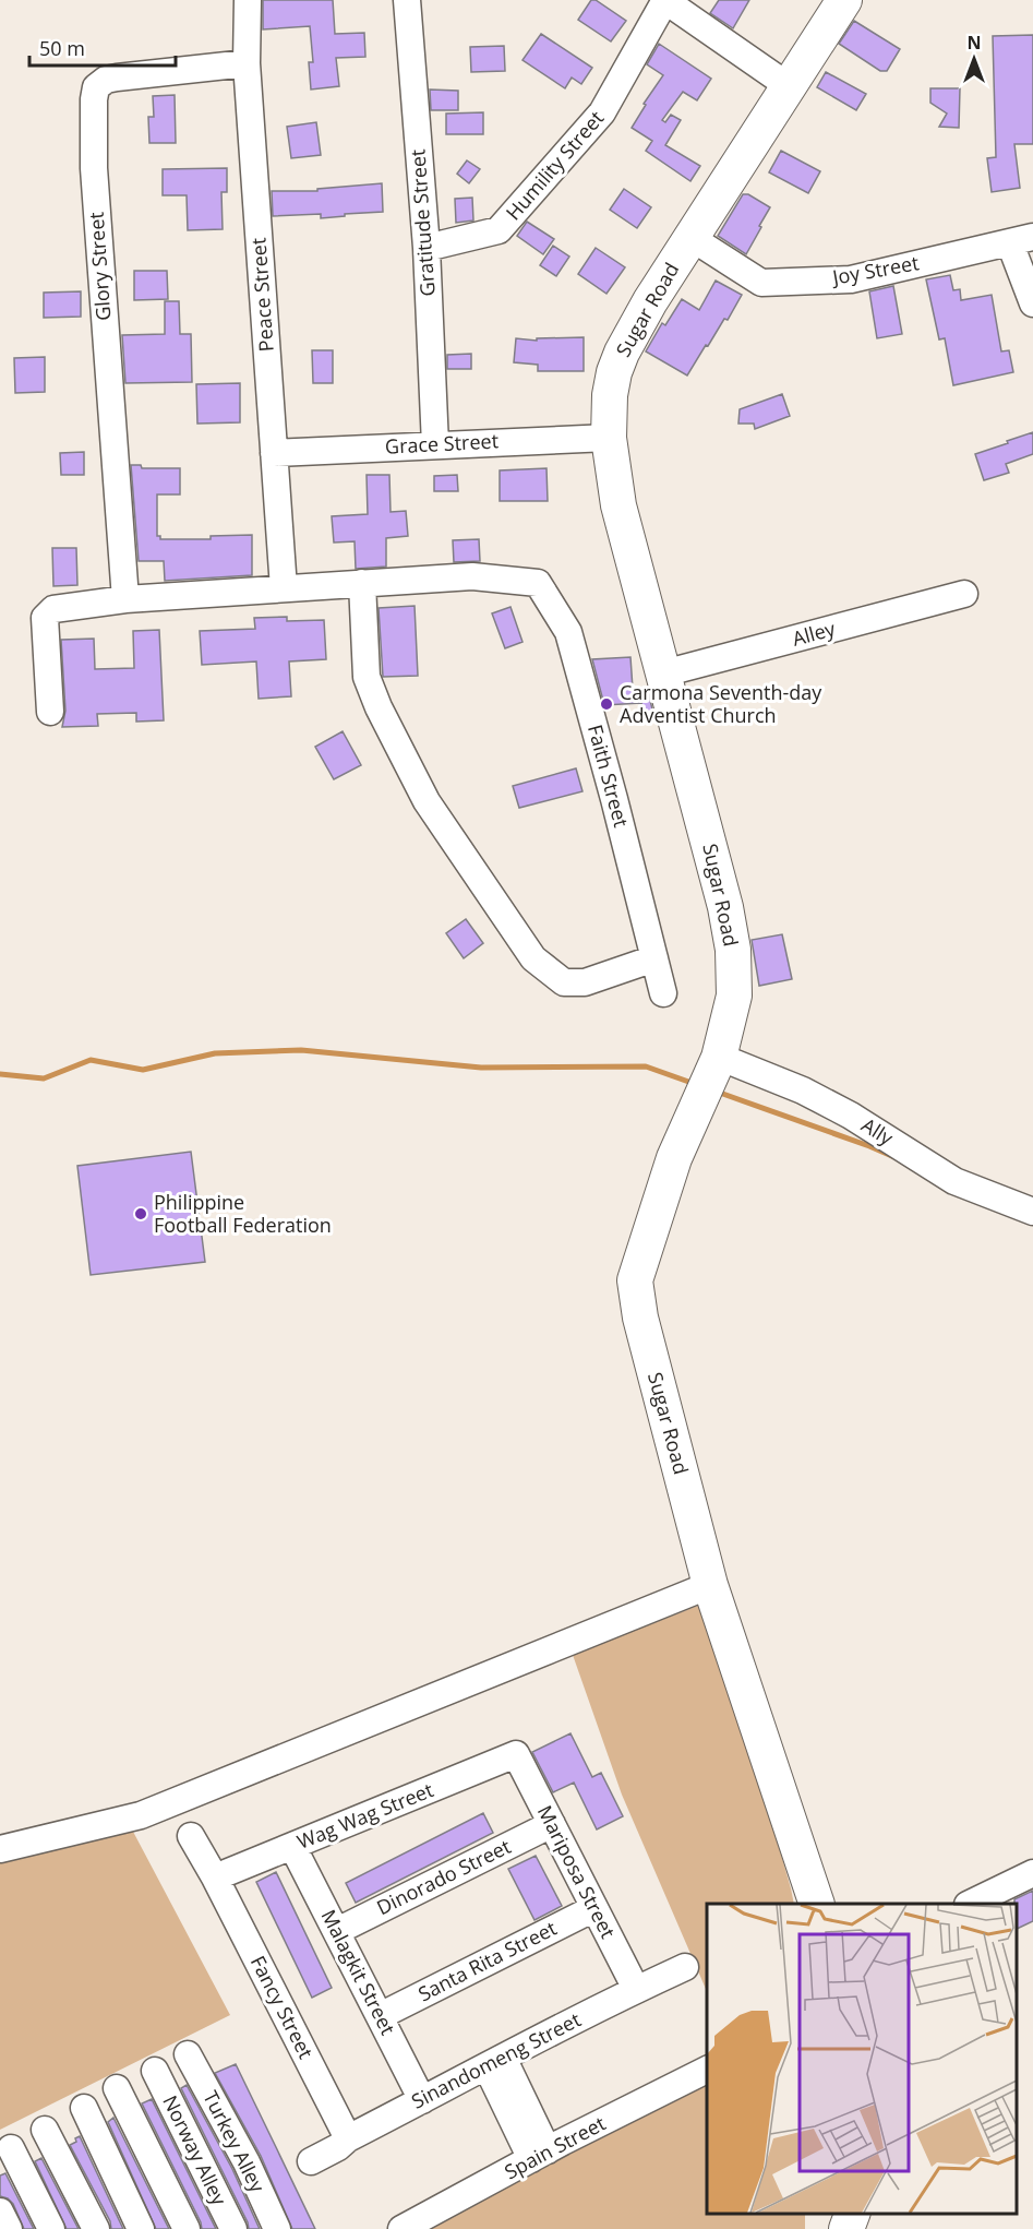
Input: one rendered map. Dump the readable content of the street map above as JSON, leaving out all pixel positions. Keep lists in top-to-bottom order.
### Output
{
  "streets": {
    "main road": ["Sugar Road"],
    "street": [
      "Humility Street",
      "Gratitude Street",
      "Glory Street",
      "Joy Street",
      "Peace Street",
      "Grace Street",
      "Alley",
      "Faith Street",
      "Ally",
      "Wag Wag Street",
      "Mariposa Street",
      "Dinorado Street",
      "Santa Rita Street",
      "Malagkit Street",
      "Fancy Street",
      "Sinandomeng Street",
      "Turkey Alley",
      "Spain Street",
      "Norway Alley"
    ]
  },
  "crossings": [
    ["Humility Street", "Gratitude Street"],
    ["Gratitude Street", "Grace Street"],
    ["Glory Street", "Peace Street"],
    ["Glory Street", "Faith Street"],
    ["Joy Street", "Sugar Road"],
    ["Peace Street", "Grace Street"],
    ["Peace Street", "Faith Street"],
    ["Sugar Road", "Grace Street"],
    ["Sugar Road", "Alley"],
    ["Sugar Road", "Ally"],
    ["Wag Wag Street", "Mariposa Street"],
    ["Wag Wag Street", "Malagkit Street"],
    ["Wag Wag Street", "Fancy Street"],
    ["Mariposa Street", "Dinorado Street"],
    ["Mariposa Street", "Santa Rita Street"],
    ["Mariposa Street", "Sinandomeng Street"],
    ["Dinorado Street", "Malagkit Street"],
    ["Santa Rita Street", "Malagkit Street"],
    ["Malagkit Street", "Sinandomeng Street"],
    ["Fancy Street", "Sinandomeng Street"]
  ],
  "places": ["Carmona Seventh-day Adventist Church", "Philippine Football Federation"],
  "scale_bar": "50 m",
  "north": "top"
}
